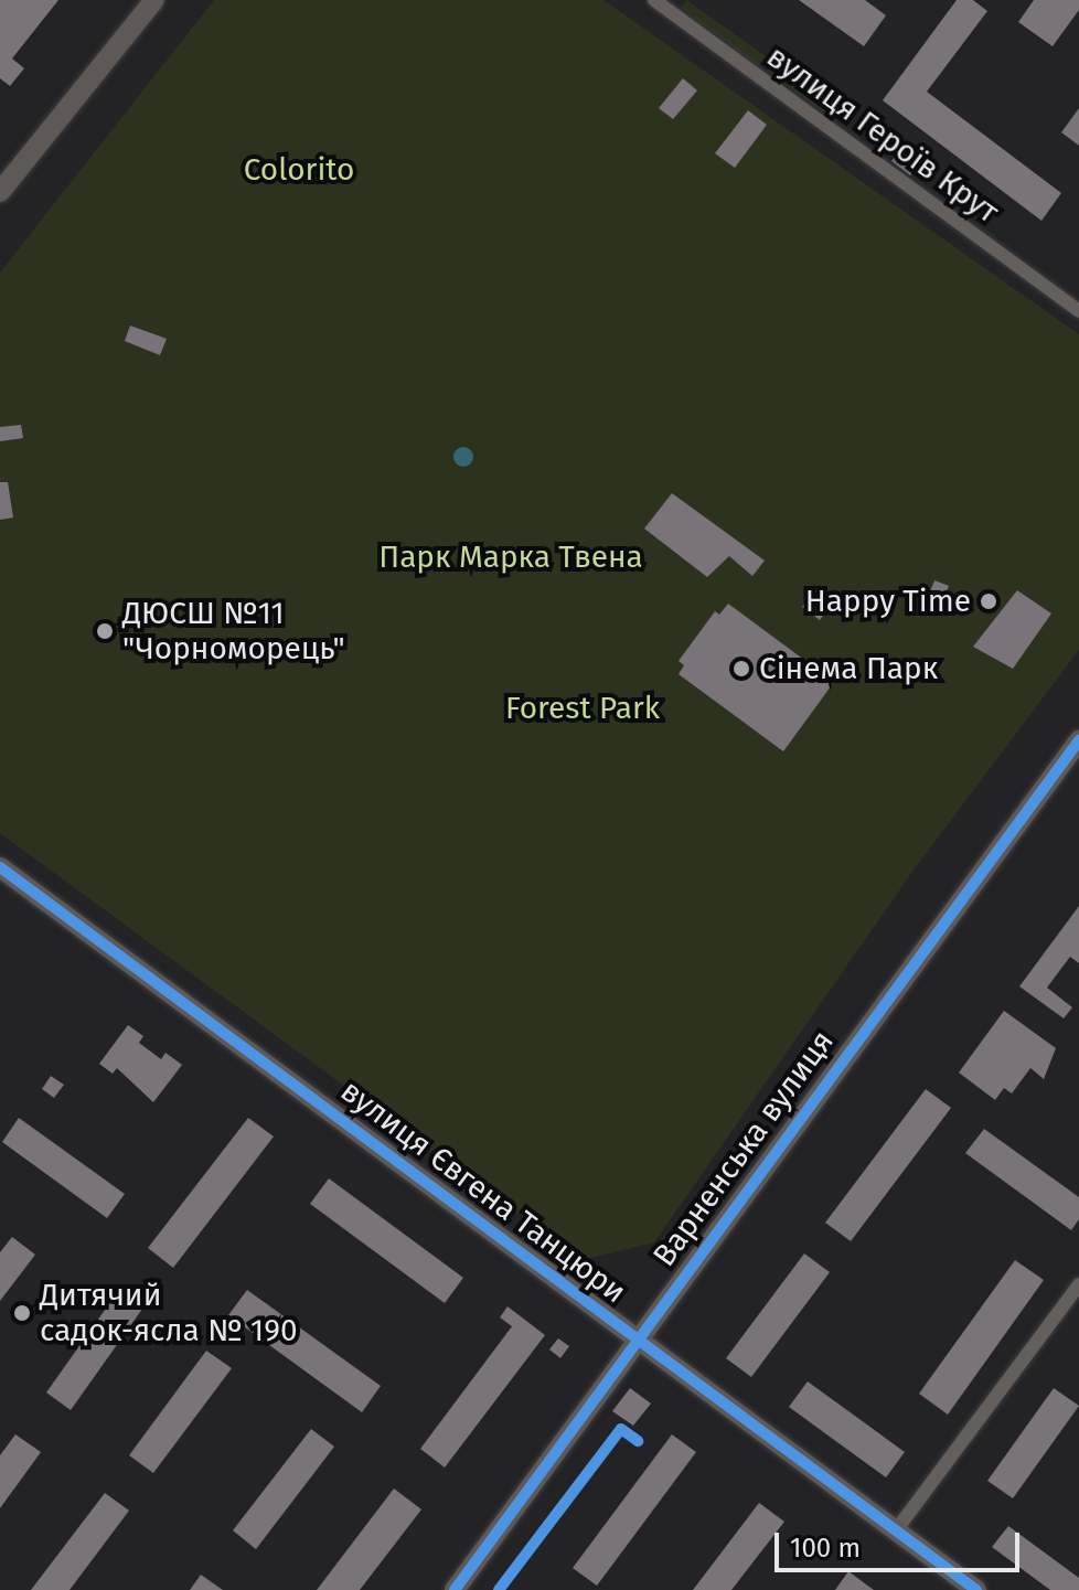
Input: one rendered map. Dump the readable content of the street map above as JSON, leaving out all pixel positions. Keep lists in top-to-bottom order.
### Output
{
  "streets": {
    "street": ["вулиця Героїв Крут", "Варненська вулиця", "вулиця Євгена Танцюри"]
  },
  "crossings": [
    ["Варненська вулиця", "вулиця Євгена Танцюри"]
  ],
  "parks": ["Colorito", "Парк Марка Твена", "Forest Park"],
  "places": [
    "Happy Time",
    "ДЮСШ №11 \"Чорноморець\"",
    "Сінема Парк",
    "Дитячий садок-ясла № 190"
  ],
  "scale_bar": "100 m"
}
